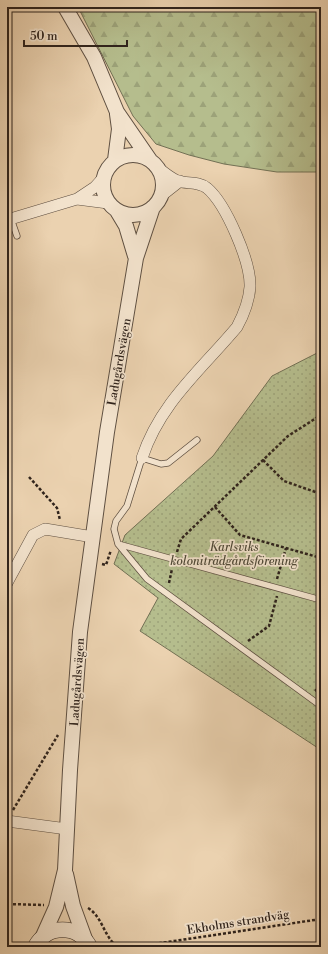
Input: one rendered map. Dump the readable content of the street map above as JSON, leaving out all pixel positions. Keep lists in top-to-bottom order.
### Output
{
  "streets": {
    "main road": ["Ladugårdsvägen"],
    "path": ["Ekholms strandväg"]
  },
  "parks": ["Karlsviks koloniträdgårdsförening"],
  "scale_bar": "50 m"
}
